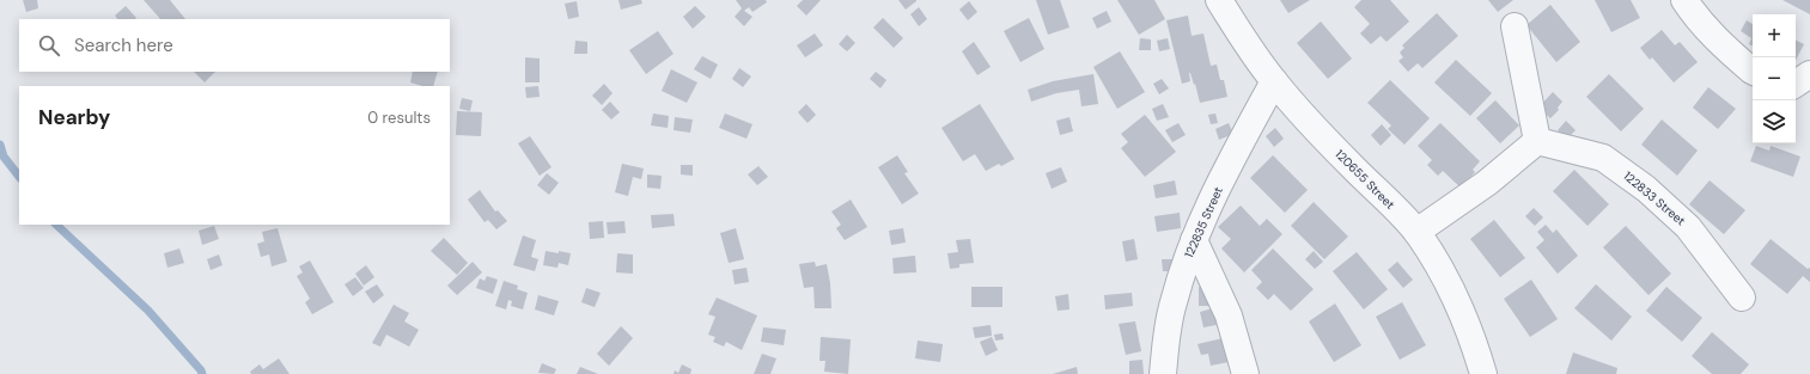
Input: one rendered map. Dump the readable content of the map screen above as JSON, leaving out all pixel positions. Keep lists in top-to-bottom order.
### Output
{
  "streets": {
    "street": ["120655 Street", "122833 Street", "122835 Street"]
  },
  "crossings": [
    ["120655 Street", "122835 Street"]
  ],
  "page": {
    "map_buttons": ["+", "−"],
    "search": "Search here",
    "heading": ["Nearby", "0 results"]
  }
}
